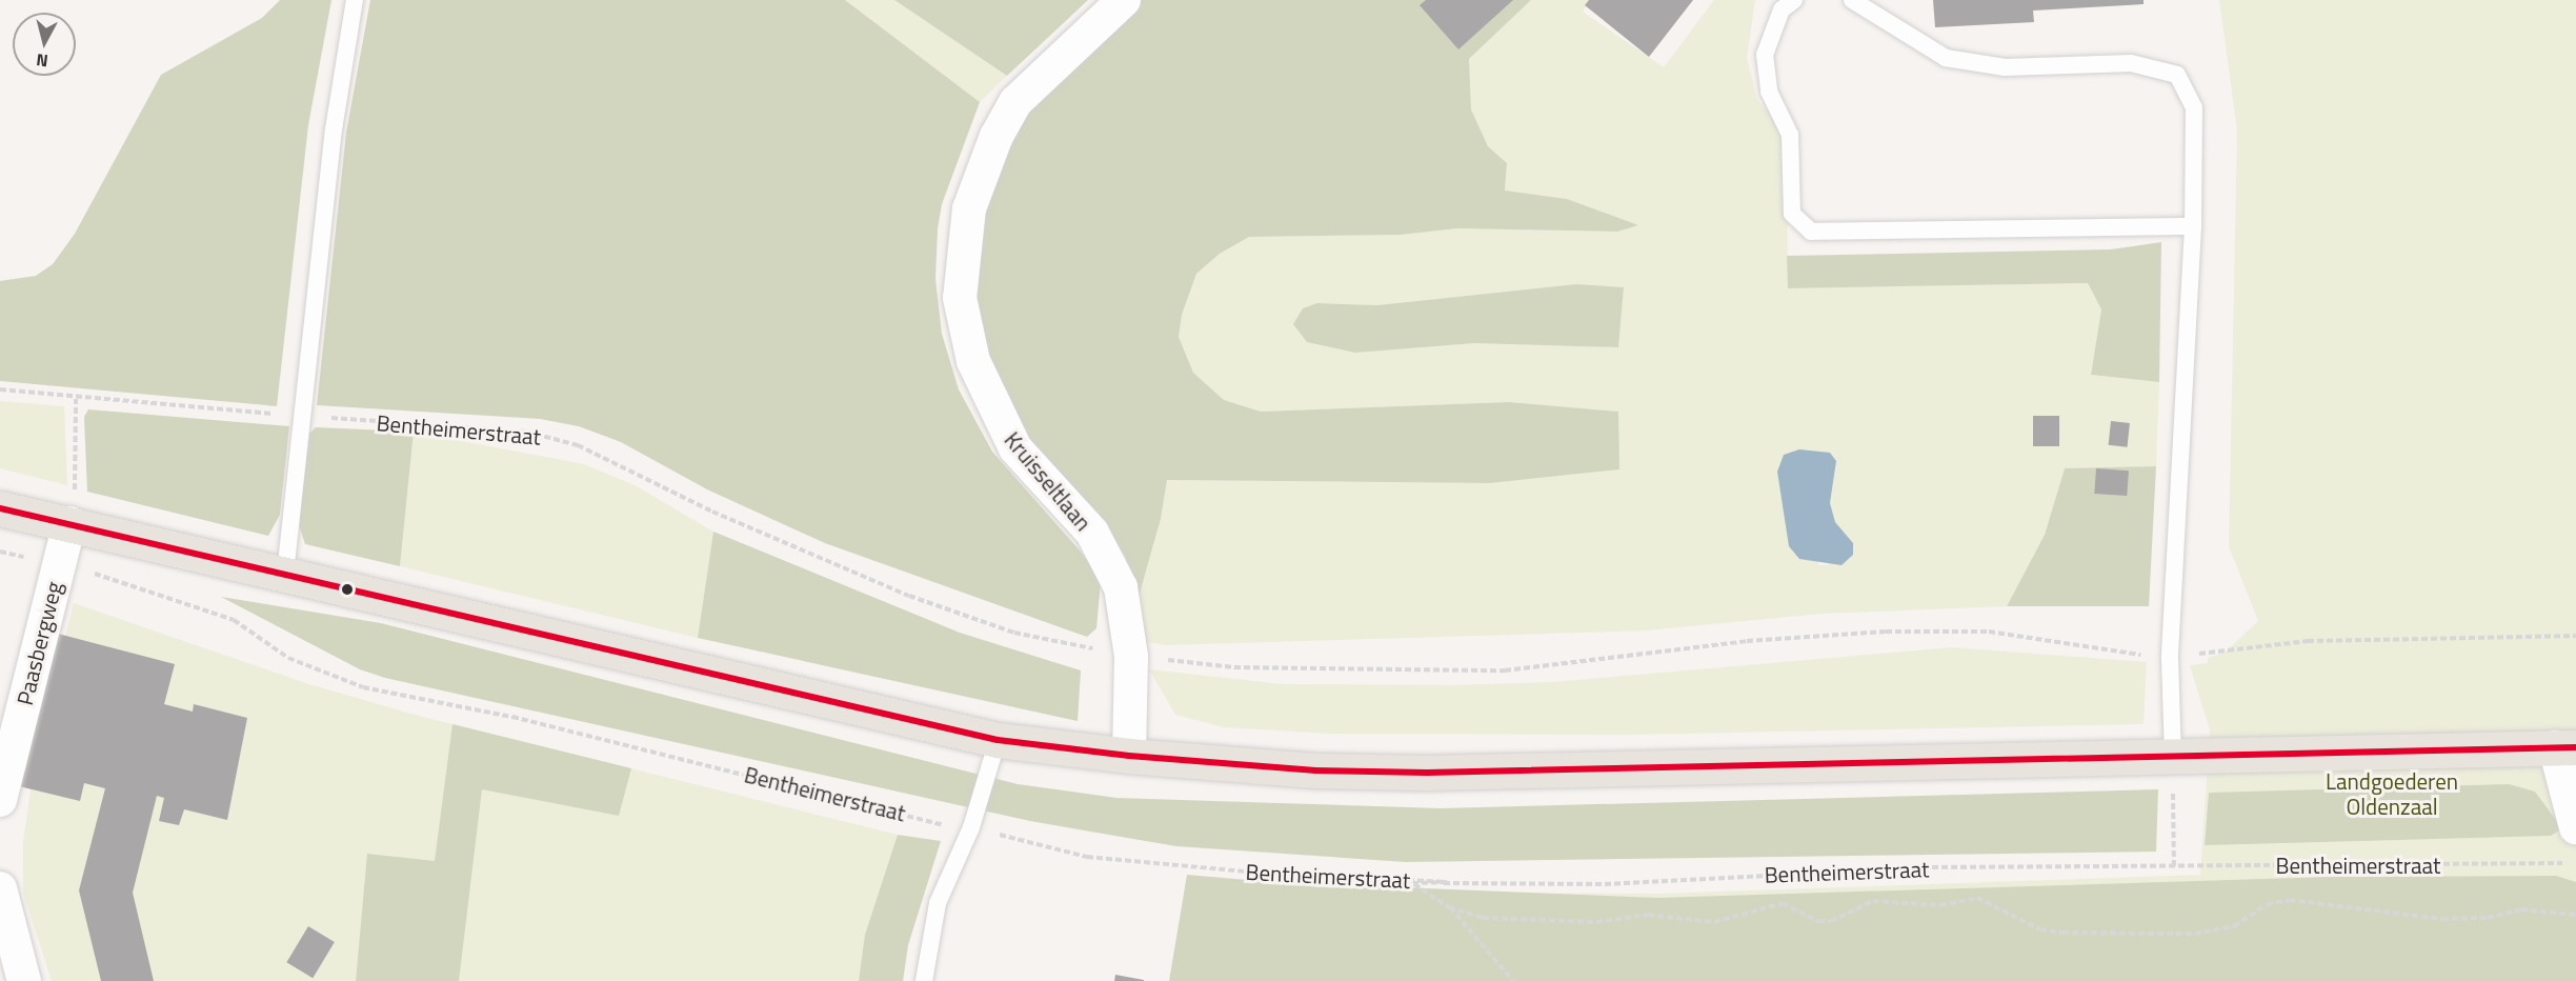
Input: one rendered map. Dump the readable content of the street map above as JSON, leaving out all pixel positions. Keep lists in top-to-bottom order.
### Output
{
  "streets": {
    "street": ["Kruisseltlaan", "Paasbergweg"],
    "path": ["Bentheimerstraat"]
  },
  "crossings": [
    ["Bentheimerstraat", "Kruisseltlaan"],
    ["Bentheimerstraat", "Paasbergweg"]
  ],
  "parks": ["Landgoederen Oldenzaal"],
  "north": "bottom"
}
